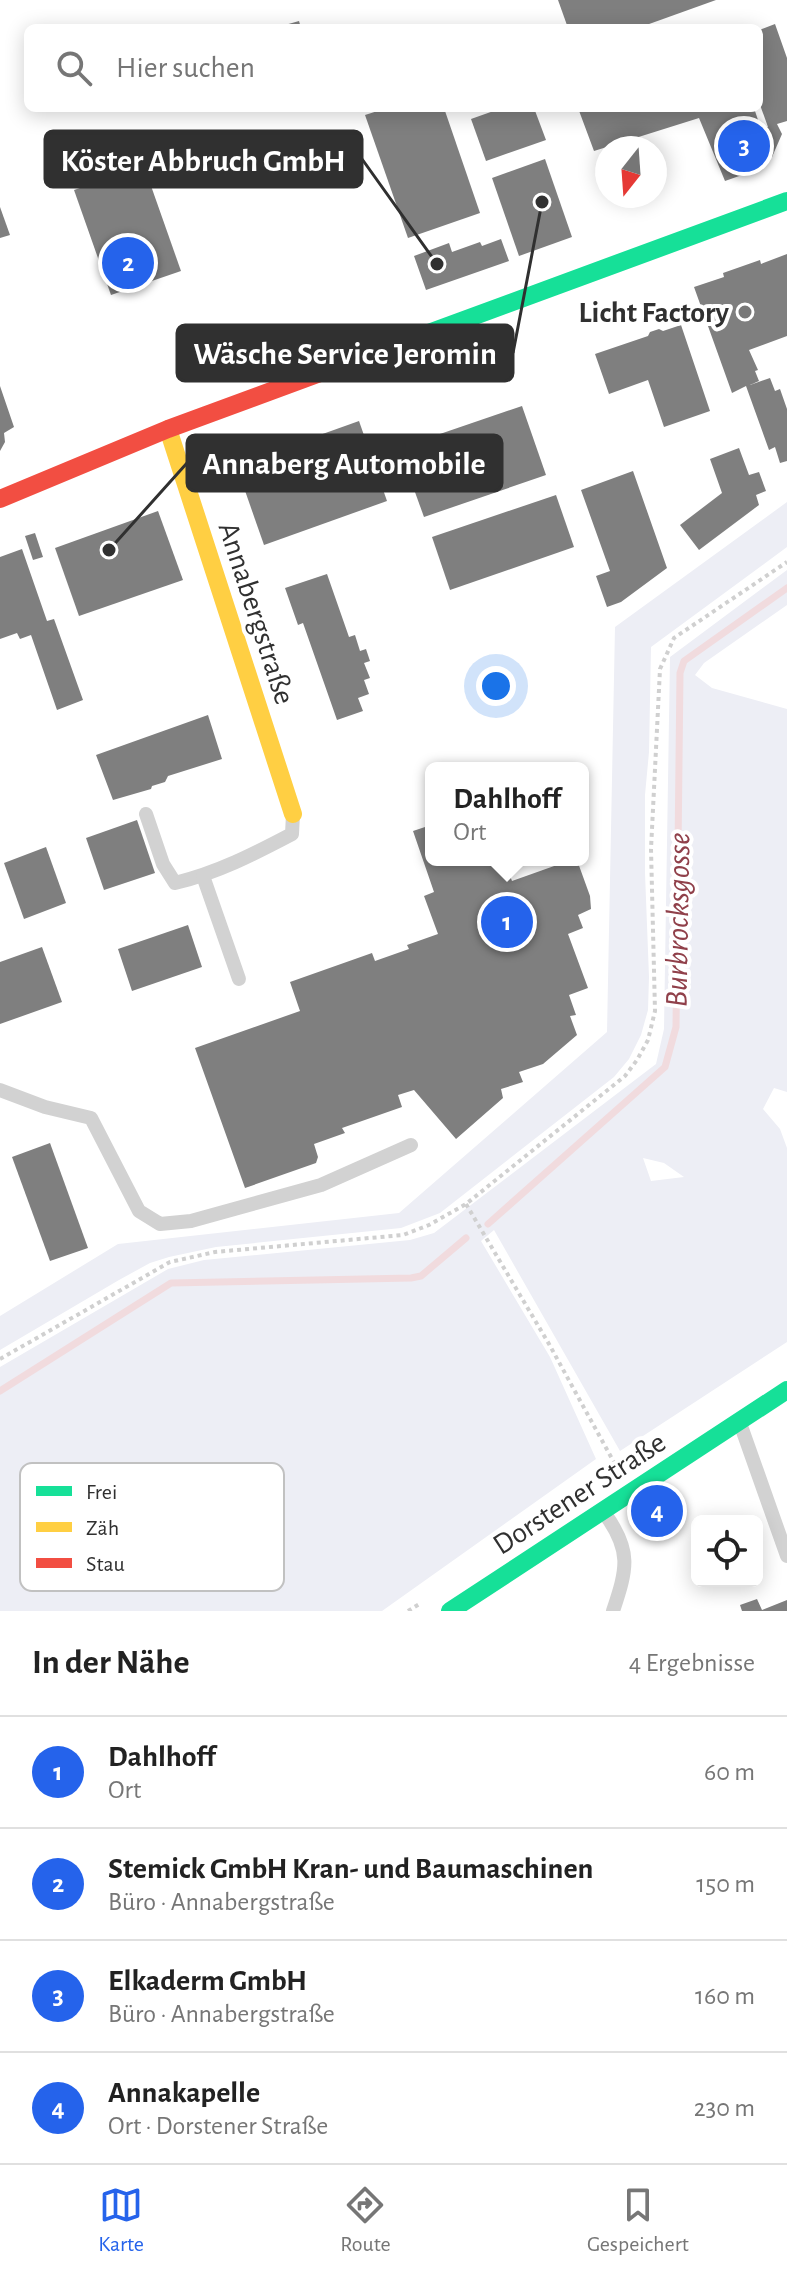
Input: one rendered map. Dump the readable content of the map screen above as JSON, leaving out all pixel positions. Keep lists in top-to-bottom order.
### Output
{
  "streets": {
    "street": ["Annabergstraße", "Dorstener Straße"]
  },
  "water": ["Burbrocksgosse"],
  "places": [
    "Wäsche Service Jeromin",
    "Köster Abbruch GmbH",
    "Licht Factory",
    "Annaberg Automobile"
  ],
  "legend": ["Frei", "Zäh", "Stau"],
  "north": "bottom",
  "page": {
    "search": "Hier suchen",
    "pins": [
      "3",
      "2",
      "1",
      "4"
    ],
    "popup": ["Dahlhoff", "Ort"],
    "heading": ["In der Nähe", "4 Ergebnisse"],
    "list": [
      {
        "mark": "1",
        "name": "Dahlhoff",
        "note": "Ort",
        "value": "60 m"
      },
      {
        "mark": "2",
        "name": "Stemick GmbH Kran- und Baumaschinen",
        "note": "Büro · Annabergstraße",
        "value": "150 m"
      },
      {
        "mark": "3",
        "name": "Elkaderm GmbH",
        "note": "Büro · Annabergstraße",
        "value": "160 m"
      },
      {
        "mark": "4",
        "name": "Annakapelle",
        "note": "Ort · Dorstener Straße",
        "value": "230 m"
      }
    ],
    "nav": ["Karte", "Route", "Gespeichert"]
  }
}
